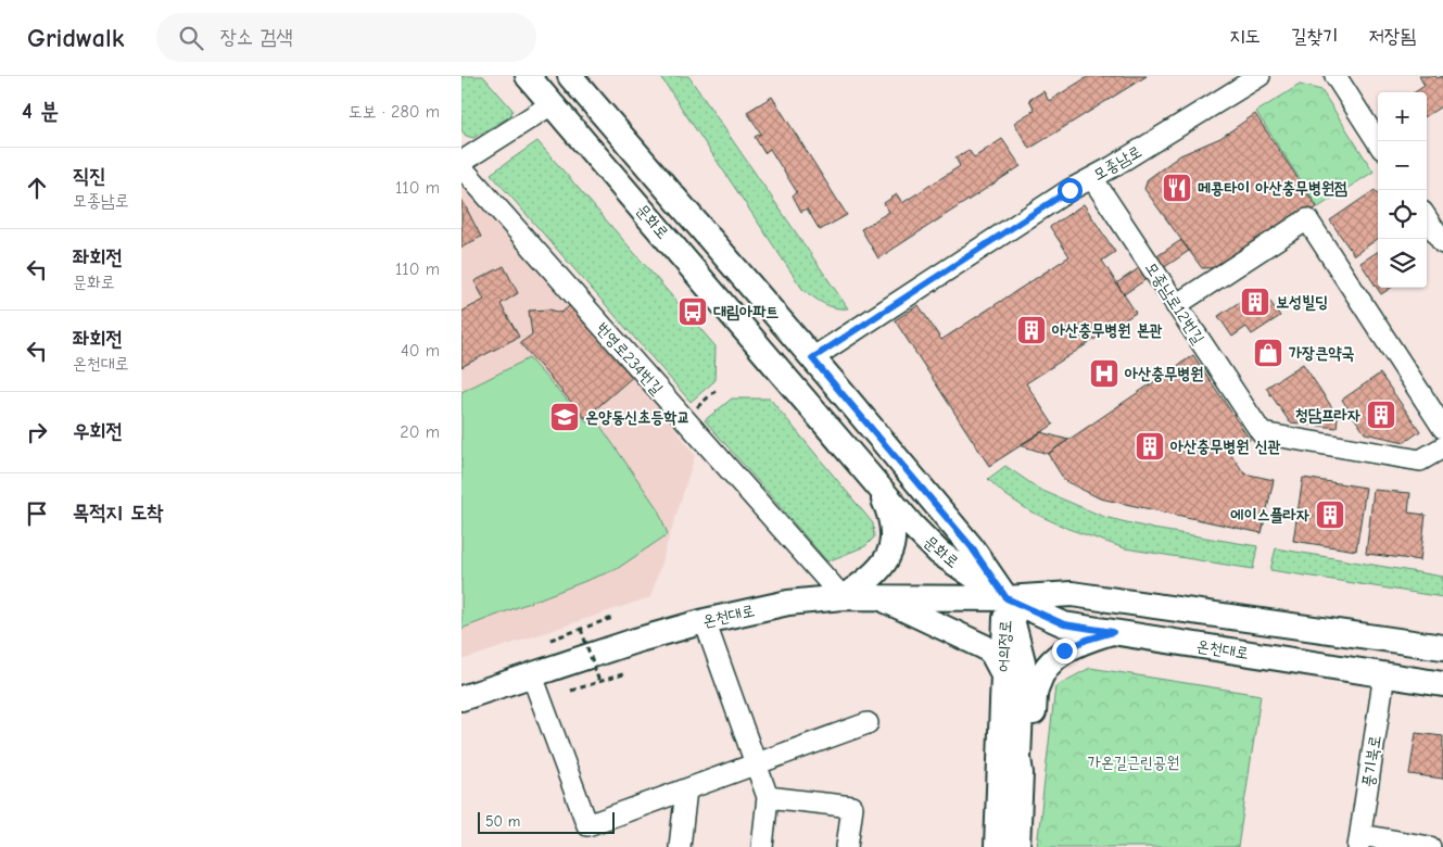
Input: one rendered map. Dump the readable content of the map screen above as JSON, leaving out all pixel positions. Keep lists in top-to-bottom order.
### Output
{
  "streets": {
    "main road": ["문화로", "온천대로", "어의정로"],
    "street": [
      "모종남로",
      "모종남로12번길",
      "번영로234번길",
      "풍기북로"
    ]
  },
  "crossings": [
    ["모종남로", "문화로"],
    ["모종남로", "모종남로12번길"],
    ["문화로", "온천대로"],
    ["문화로", "어의정로"],
    ["번영로234번길", "온천대로"],
    ["온천대로", "어의정로"],
    ["온천대로", "풍기북로"]
  ],
  "parks": ["가온길근린공원"],
  "places": {
    "restaurant": ["메콩타이 아산충무병원점"],
    "building": [
      "보성빌딩",
      "아산충무병원 본관",
      "청담프라자",
      "아산충무병원 신관",
      "에이스플라자"
    ],
    "bus stop": ["대림아파트"],
    "shop": ["가장큰약국"],
    "hospital": ["아산충무병원"],
    "school or university": ["온양동신초등학교"]
  },
  "scale_bar": "50 m",
  "page": {
    "header": "Gridwalk",
    "search": "장소 검색",
    "nav": ["지도", "길찾기", "저장됨"],
    "heading": ["4 분", "도보 · 280 m"],
    "map_buttons": ["+", "−"],
    "list": [
      ["직진", "모종남로", "110 m"],
      ["좌회전", "문화로", "110 m"],
      ["좌회전", "온천대로", "40 m"],
      ["우회전", "20 m"],
      "목적지 도착"
    ],
    "scale": "50 m"
  }
}
